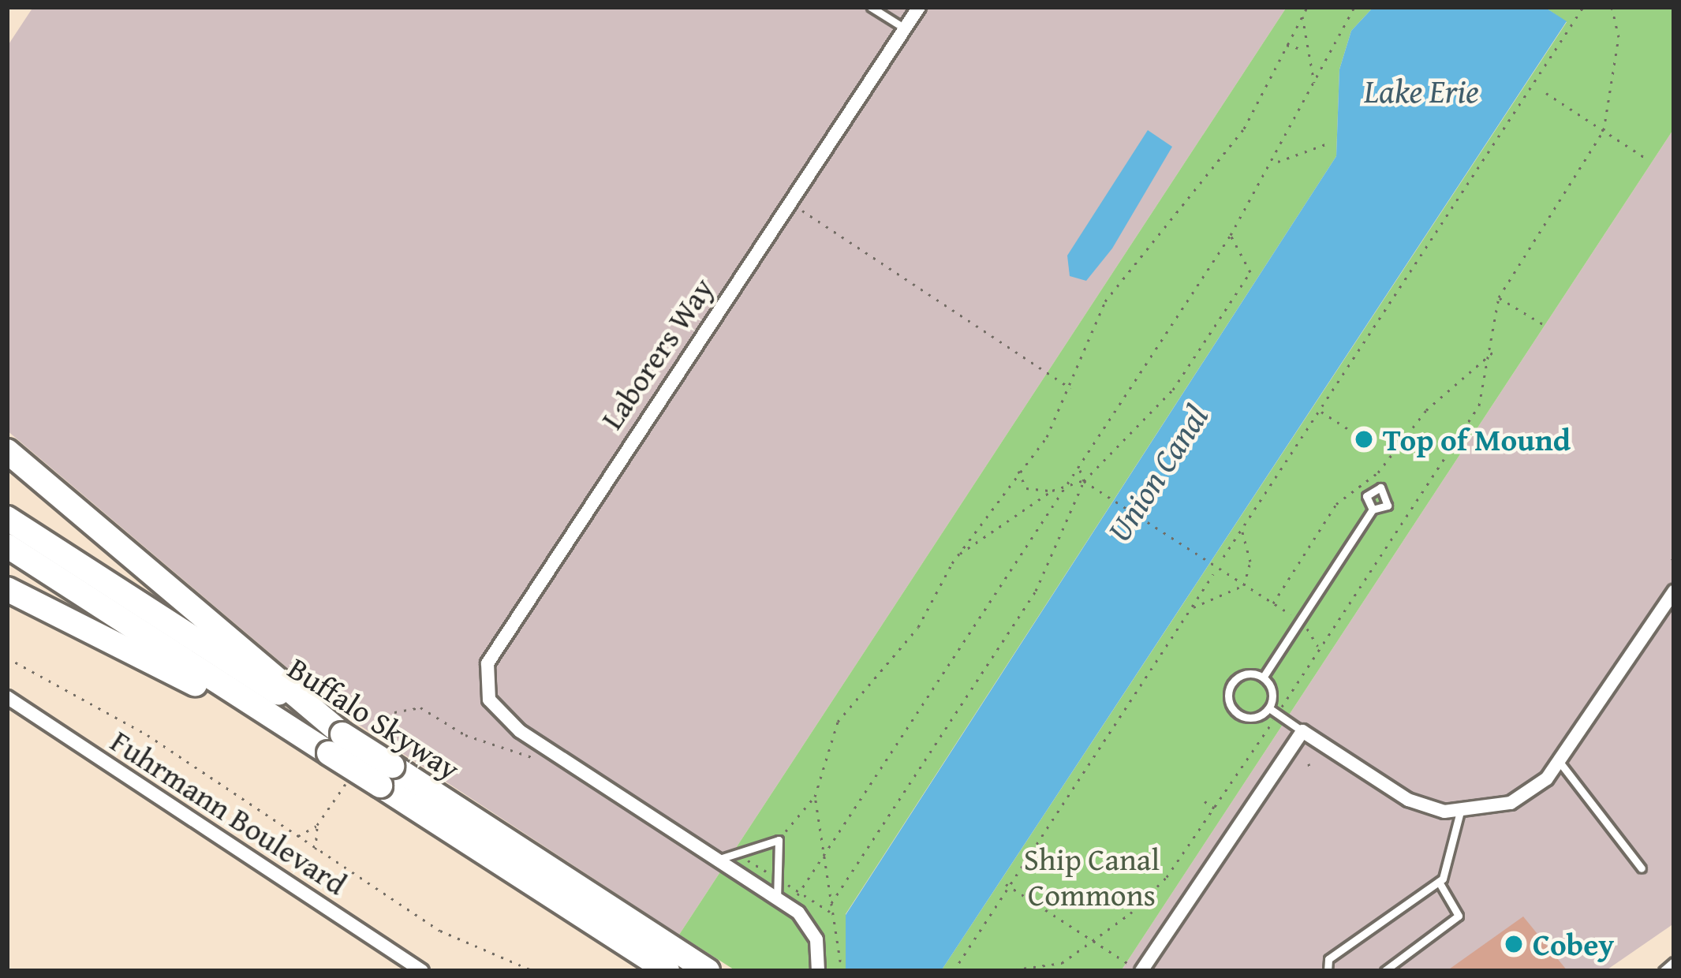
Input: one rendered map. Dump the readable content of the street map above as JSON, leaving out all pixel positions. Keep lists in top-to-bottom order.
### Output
{
  "streets": {
    "highway": ["Buffalo Skyway"],
    "street": ["Laborers Way", "Fuhrmann Boulevard"]
  },
  "water": ["Lake Erie", "Union Canal"],
  "parks": ["Ship Canal Commons"],
  "places": ["Top of Mound", "Cobey"]
}
